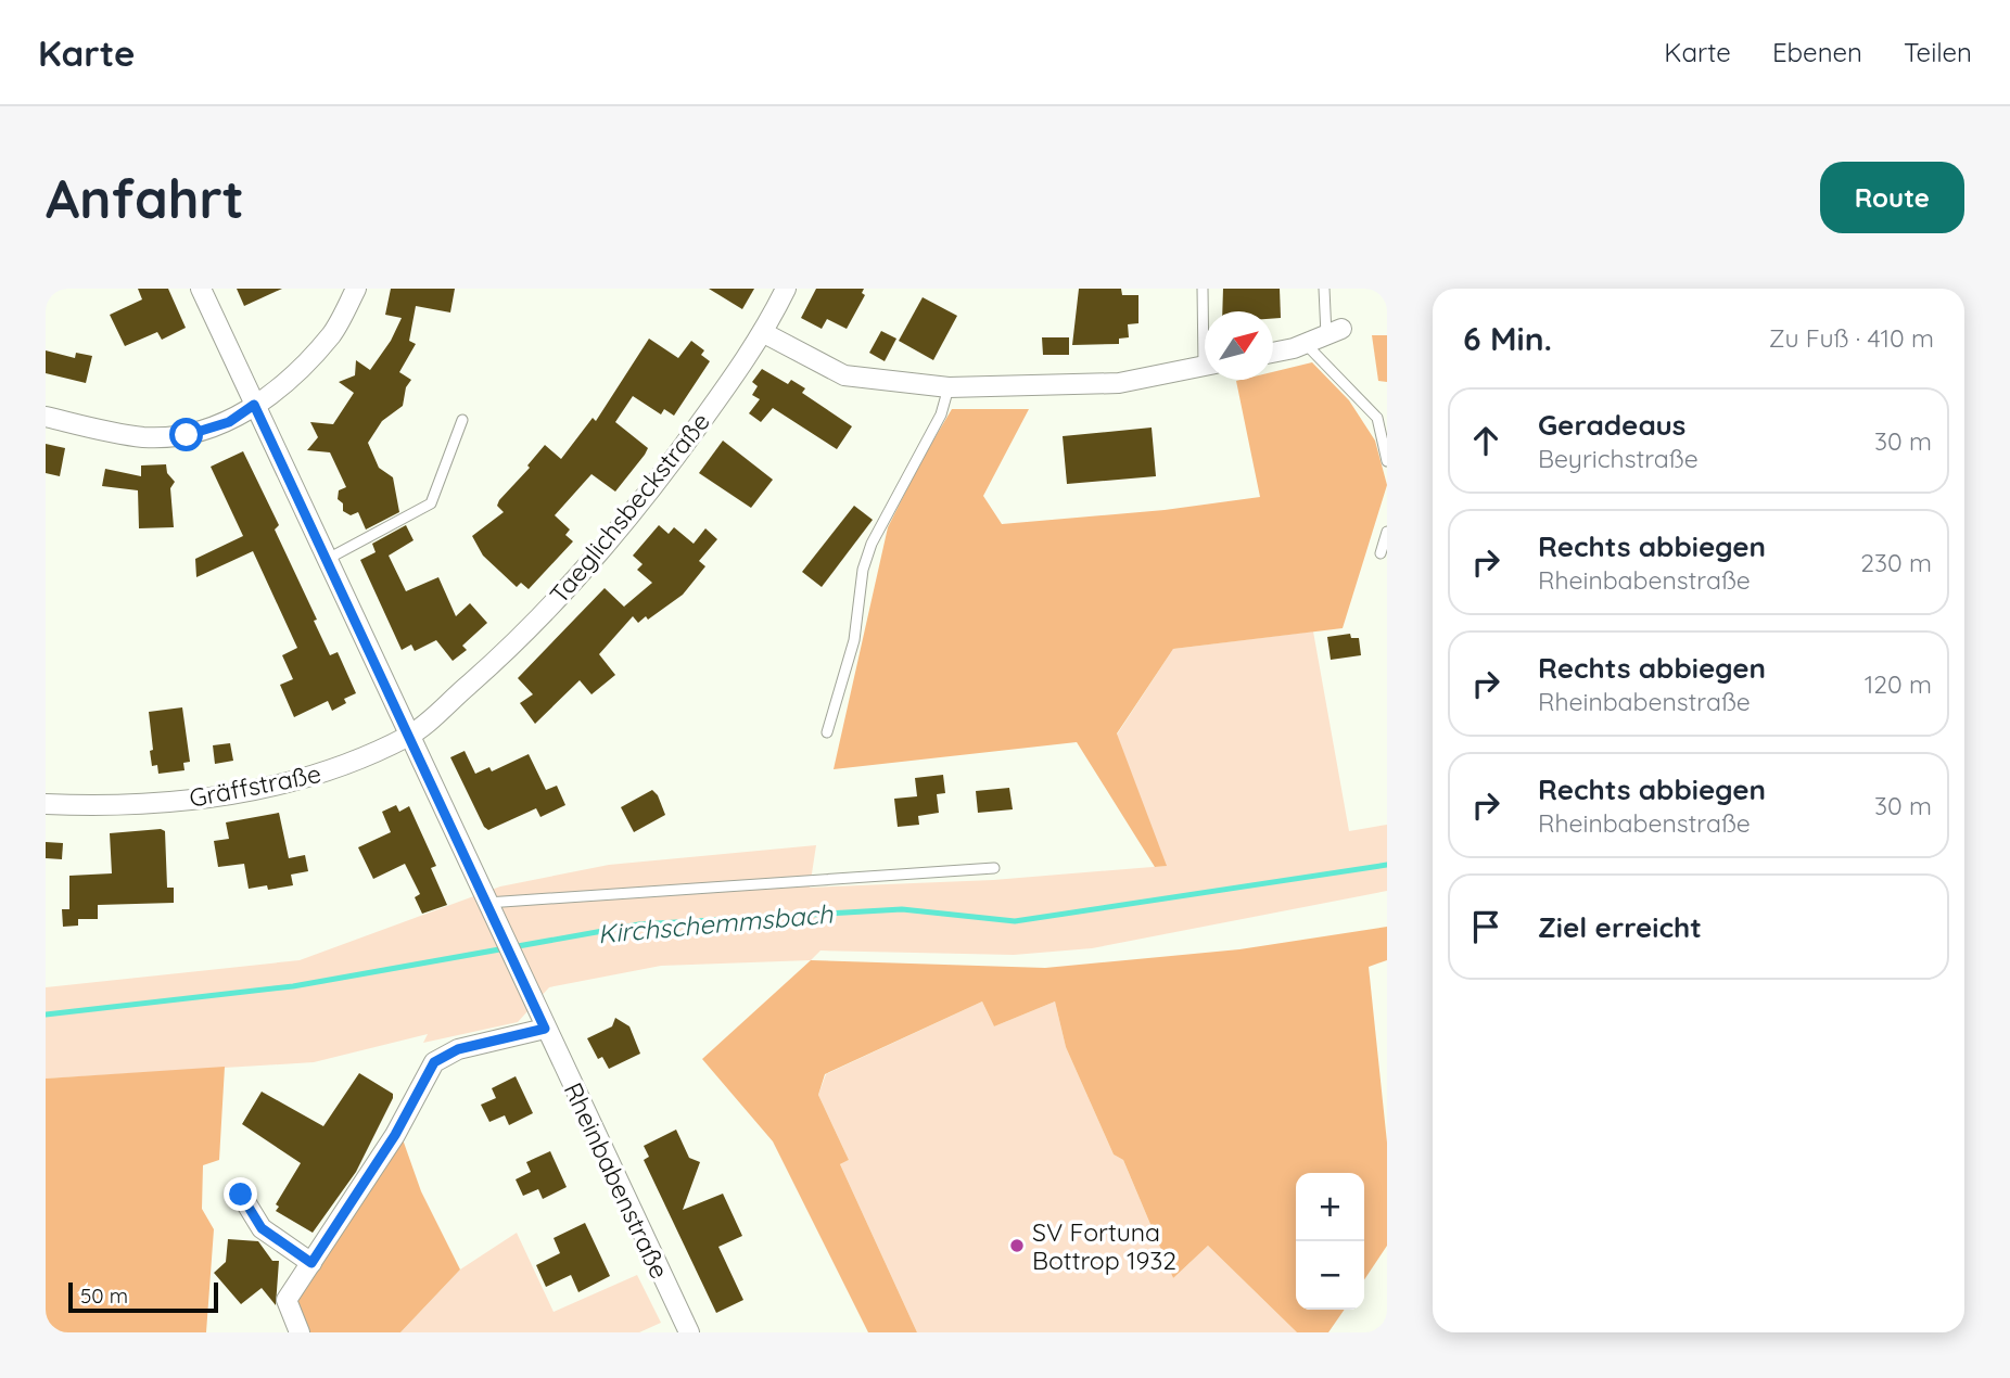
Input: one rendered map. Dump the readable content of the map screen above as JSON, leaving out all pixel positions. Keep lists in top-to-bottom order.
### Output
{
  "streets": {
    "street": ["Taeglichsbeckstraße", "Gräffstraße", "Rheinbabenstraße"]
  },
  "crossings": [
    ["Taeglichsbeckstraße", "Gräffstraße"],
    ["Taeglichsbeckstraße", "Rheinbabenstraße"],
    ["Gräffstraße", "Rheinbabenstraße"]
  ],
  "water": ["Kirchschemmsbach"],
  "places": ["SV Fortuna Bottrop 1932"],
  "scale_bar": "50 m",
  "north": "top right",
  "page": {
    "header": "Karte",
    "nav": ["Karte", "Ebenen", "Teilen"],
    "buttons": "Route",
    "title": "Anfahrt",
    "heading": ["6 Min.", "Zu Fuß · 410 m"],
    "list": [
      ["Geradeaus", "Beyrichstraße", "30 m"],
      ["Rechts abbiegen", "Rheinbabenstraße", "230 m"],
      ["Rechts abbiegen", "Rheinbabenstraße", "120 m"],
      ["Rechts abbiegen", "Rheinbabenstraße", "30 m"],
      "Ziel erreicht"
    ],
    "map_buttons": ["+", "−"],
    "scale": "50 m"
  }
}
